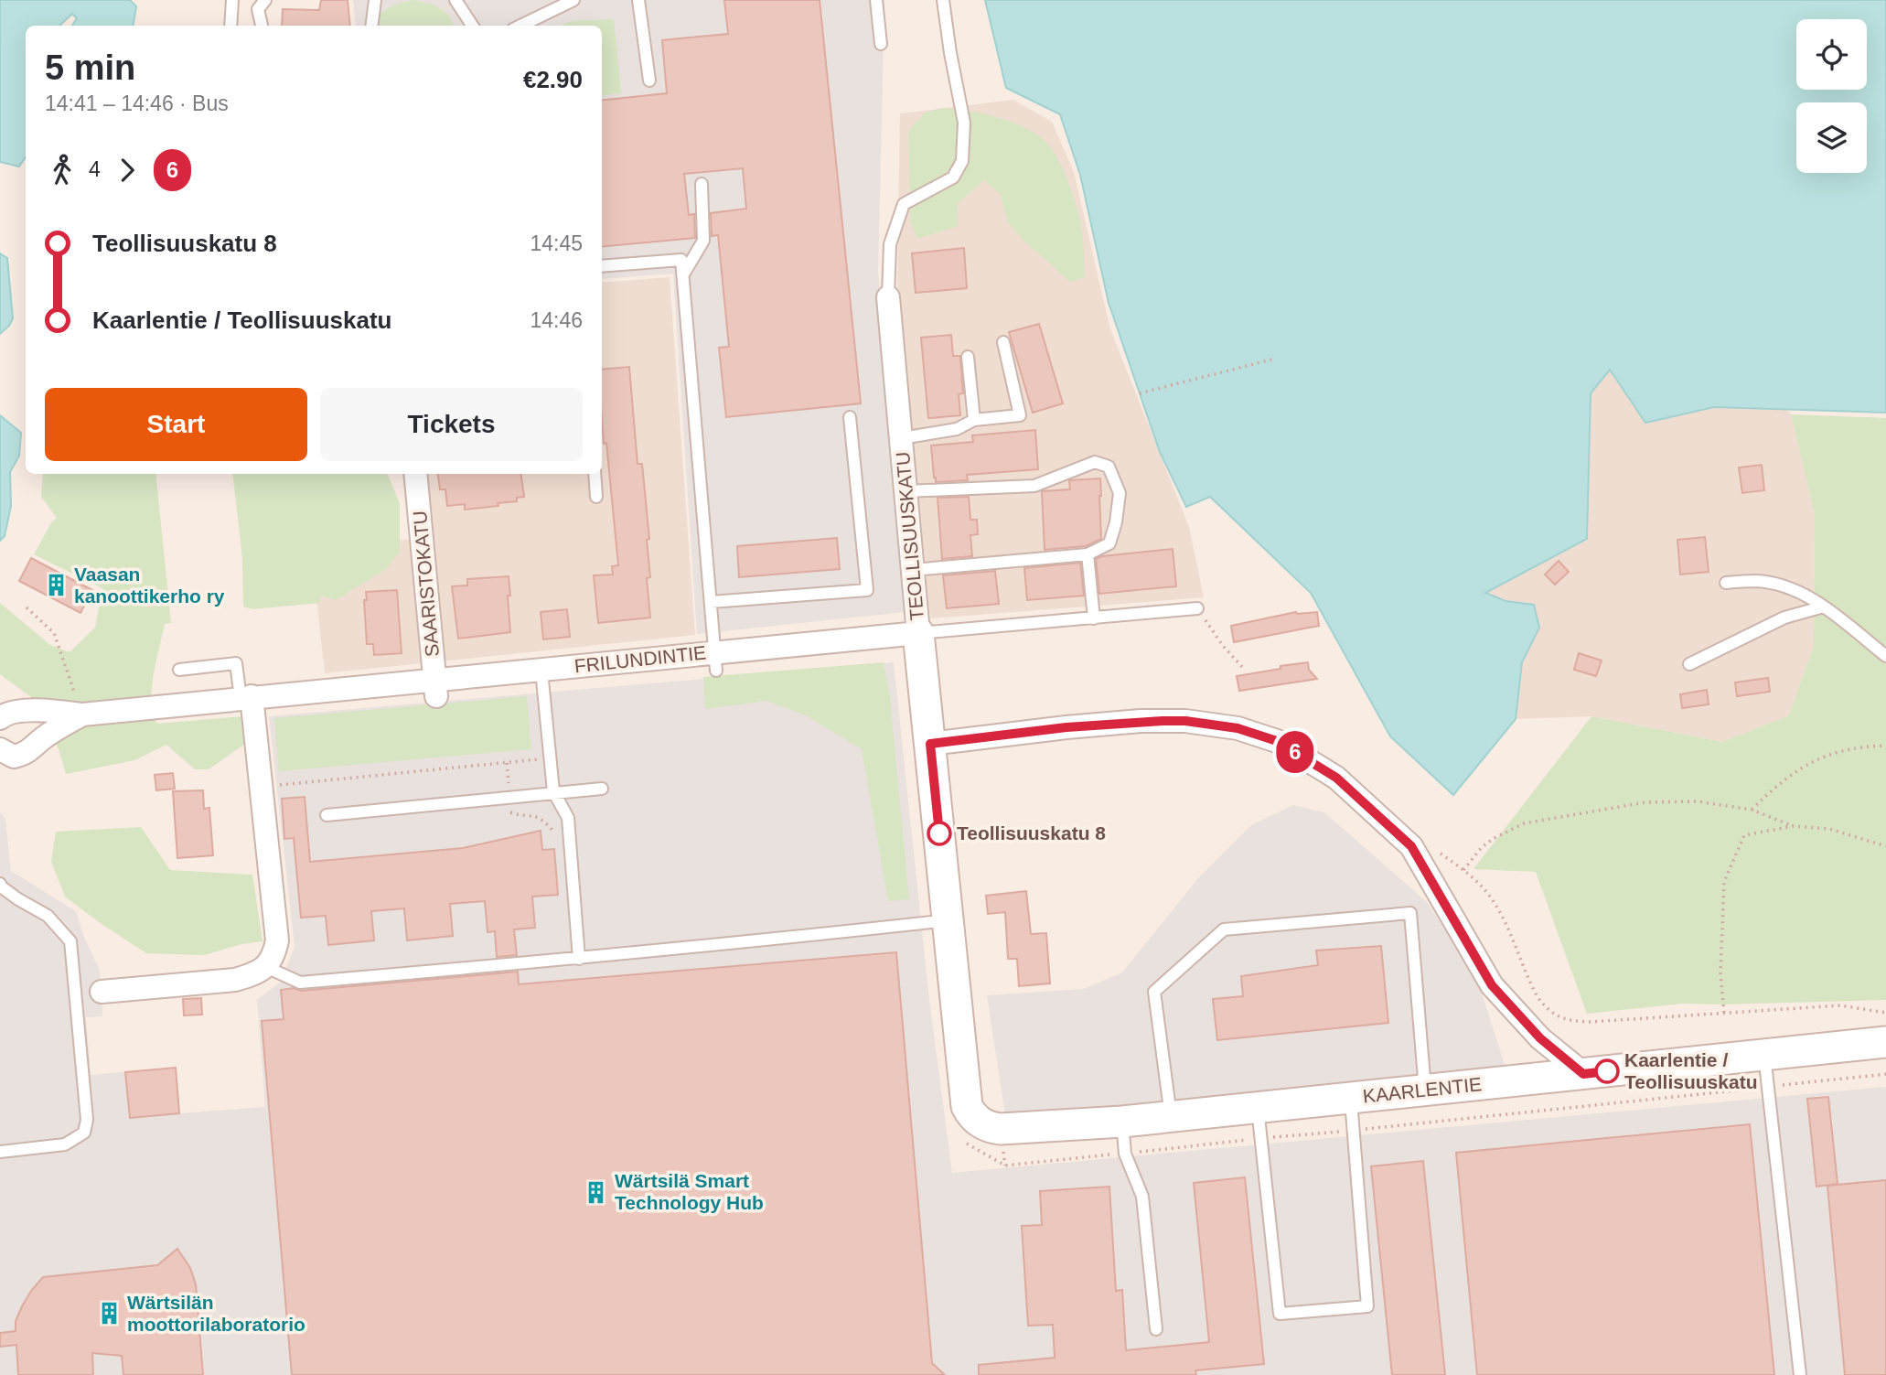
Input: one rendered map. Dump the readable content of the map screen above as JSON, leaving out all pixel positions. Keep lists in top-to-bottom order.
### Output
{
  "streets": {
    "street": [
      "TEOLLISUUSKATU",
      "SAARISTOKATU",
      "FRILUNDINTIE",
      "KAARLENTIE"
    ]
  },
  "crossings": [
    ["TEOLLISUUSKATU", "FRILUNDINTIE"],
    ["TEOLLISUUSKATU", "KAARLENTIE"],
    ["SAARISTOKATU", "FRILUNDINTIE"]
  ],
  "places": {
    "building": ["Vaasan kanoottikerho ry", "Wärtsilä Smart Technology Hub", "Wärtsilän moottorilaboratorio"],
    "other": ["Teollisuuskatu 8", "Kaarlentie / Teollisuuskatu"]
  },
  "lines": ["bus line 6"],
  "page": {
    "on_map": "6",
    "heading": ["5 min", "14:41 – 14:46 · Bus", "€2.90"],
    "legs": ["4", "6"],
    "list": [
      {
        "name": "Teollisuuskatu 8",
        "value": "14:45"
      },
      {
        "name": "Kaarlentie / Teollisuuskatu",
        "value": "14:46"
      }
    ],
    "buttons": ["Start", "Tickets"]
  }
}
